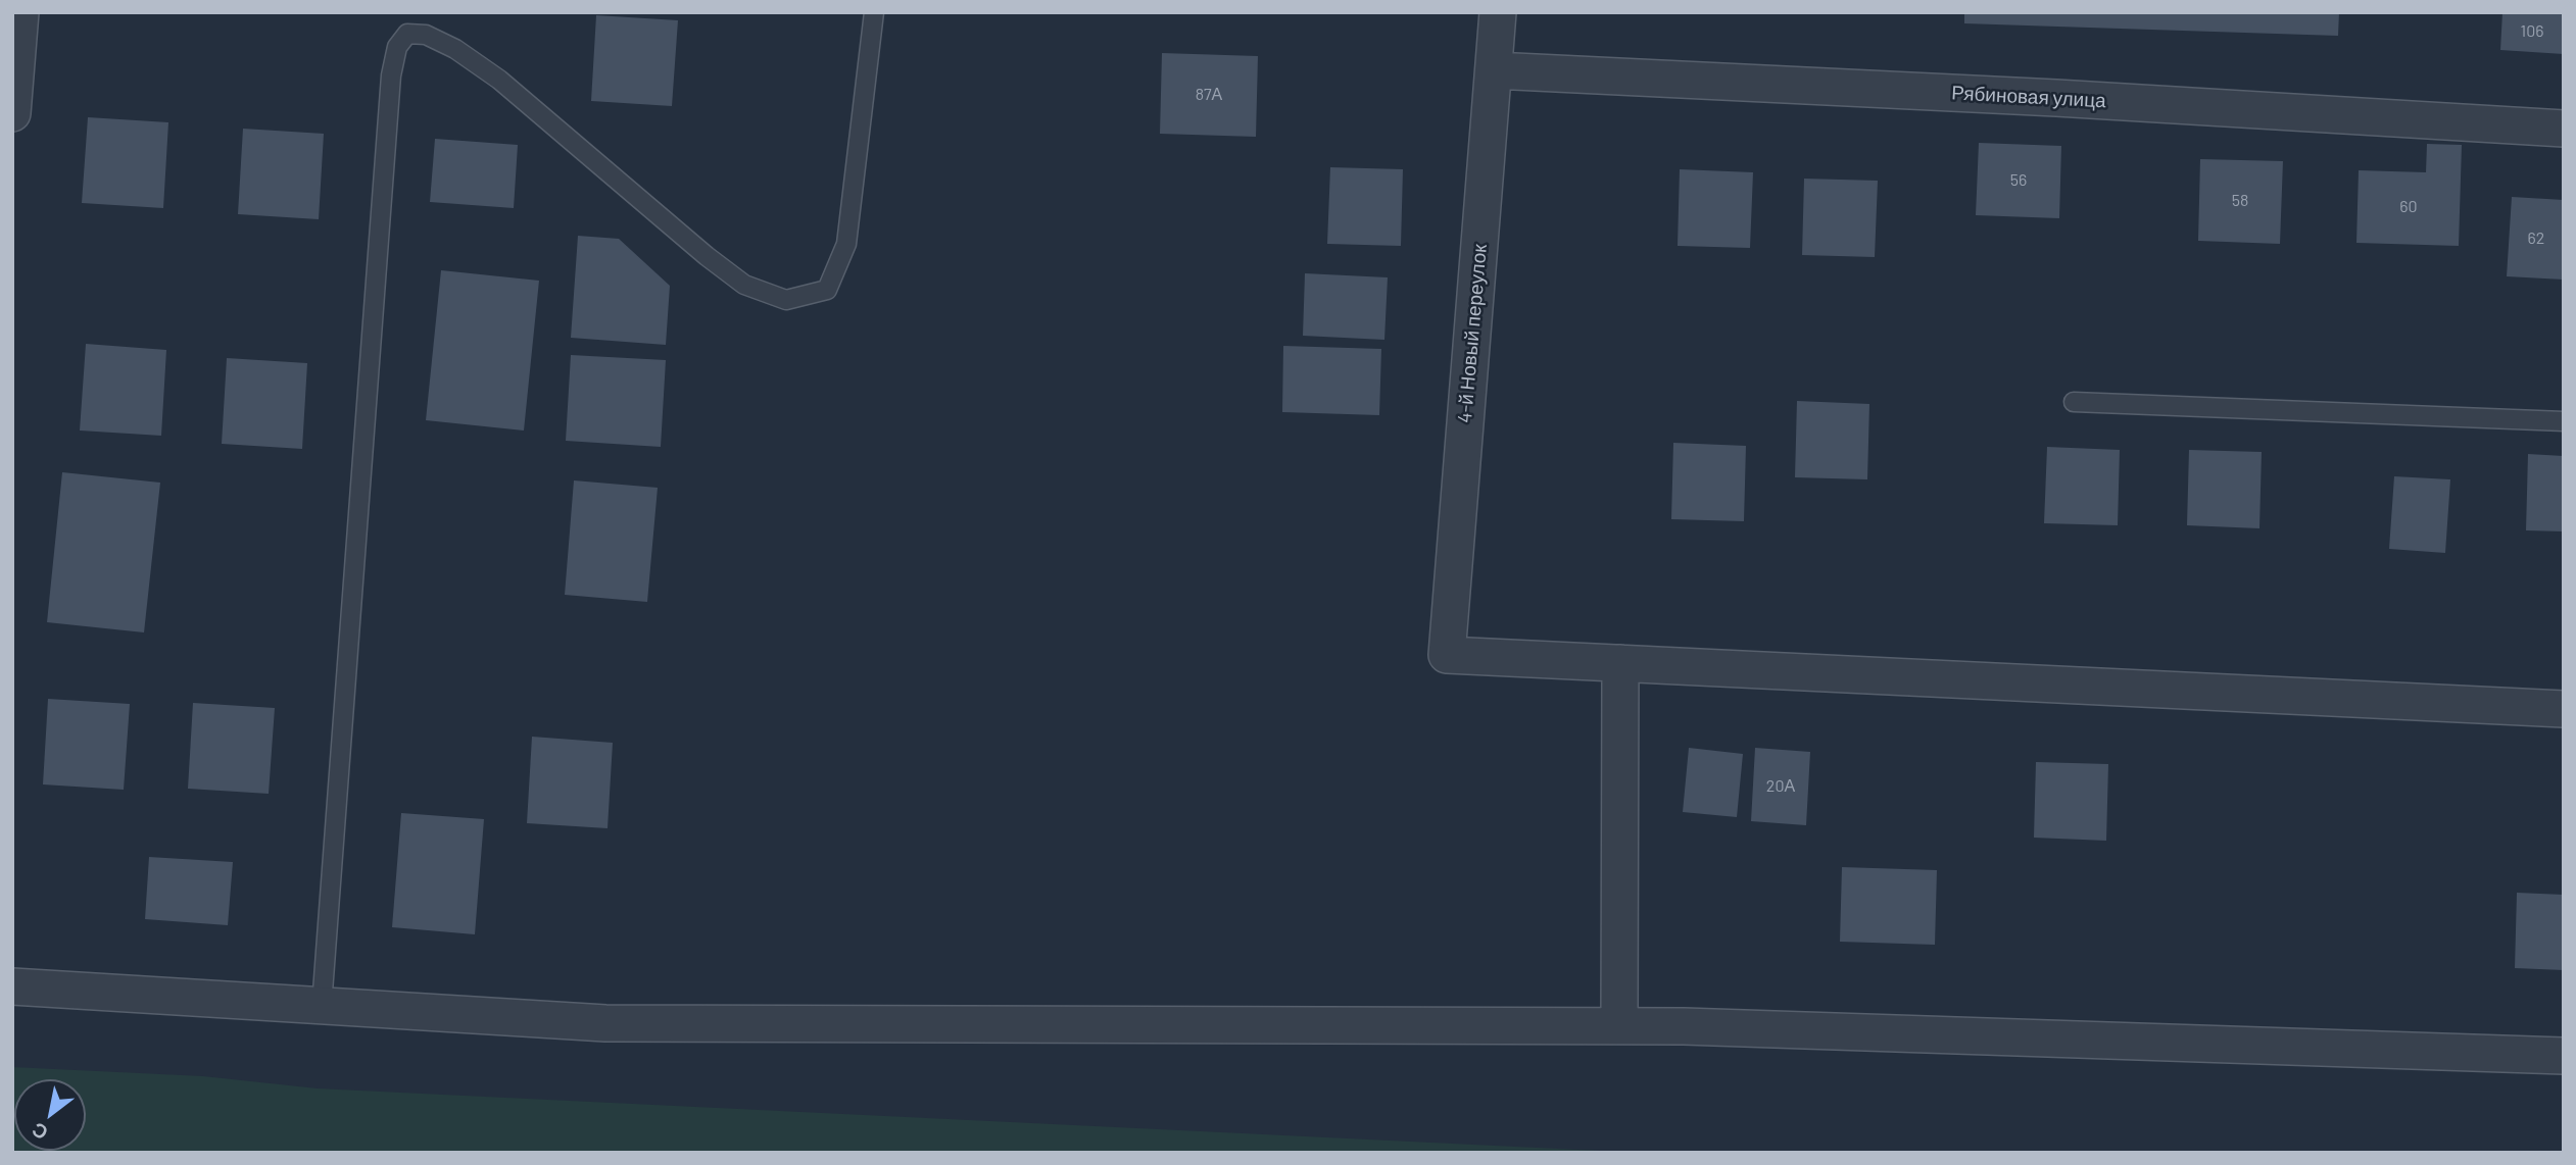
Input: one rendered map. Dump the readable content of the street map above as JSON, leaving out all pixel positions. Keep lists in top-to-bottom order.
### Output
{
  "streets": {
    "street": ["Рябиновая улица", "4-й Новый переулок"]
  },
  "crossings": [
    ["Рябиновая улица", "4-й Новый переулок"]
  ],
  "house_numbers": [
    "106",
    "87А",
    "56",
    "58",
    "60",
    "62",
    "20А"
  ],
  "north": "bottom left"
}
